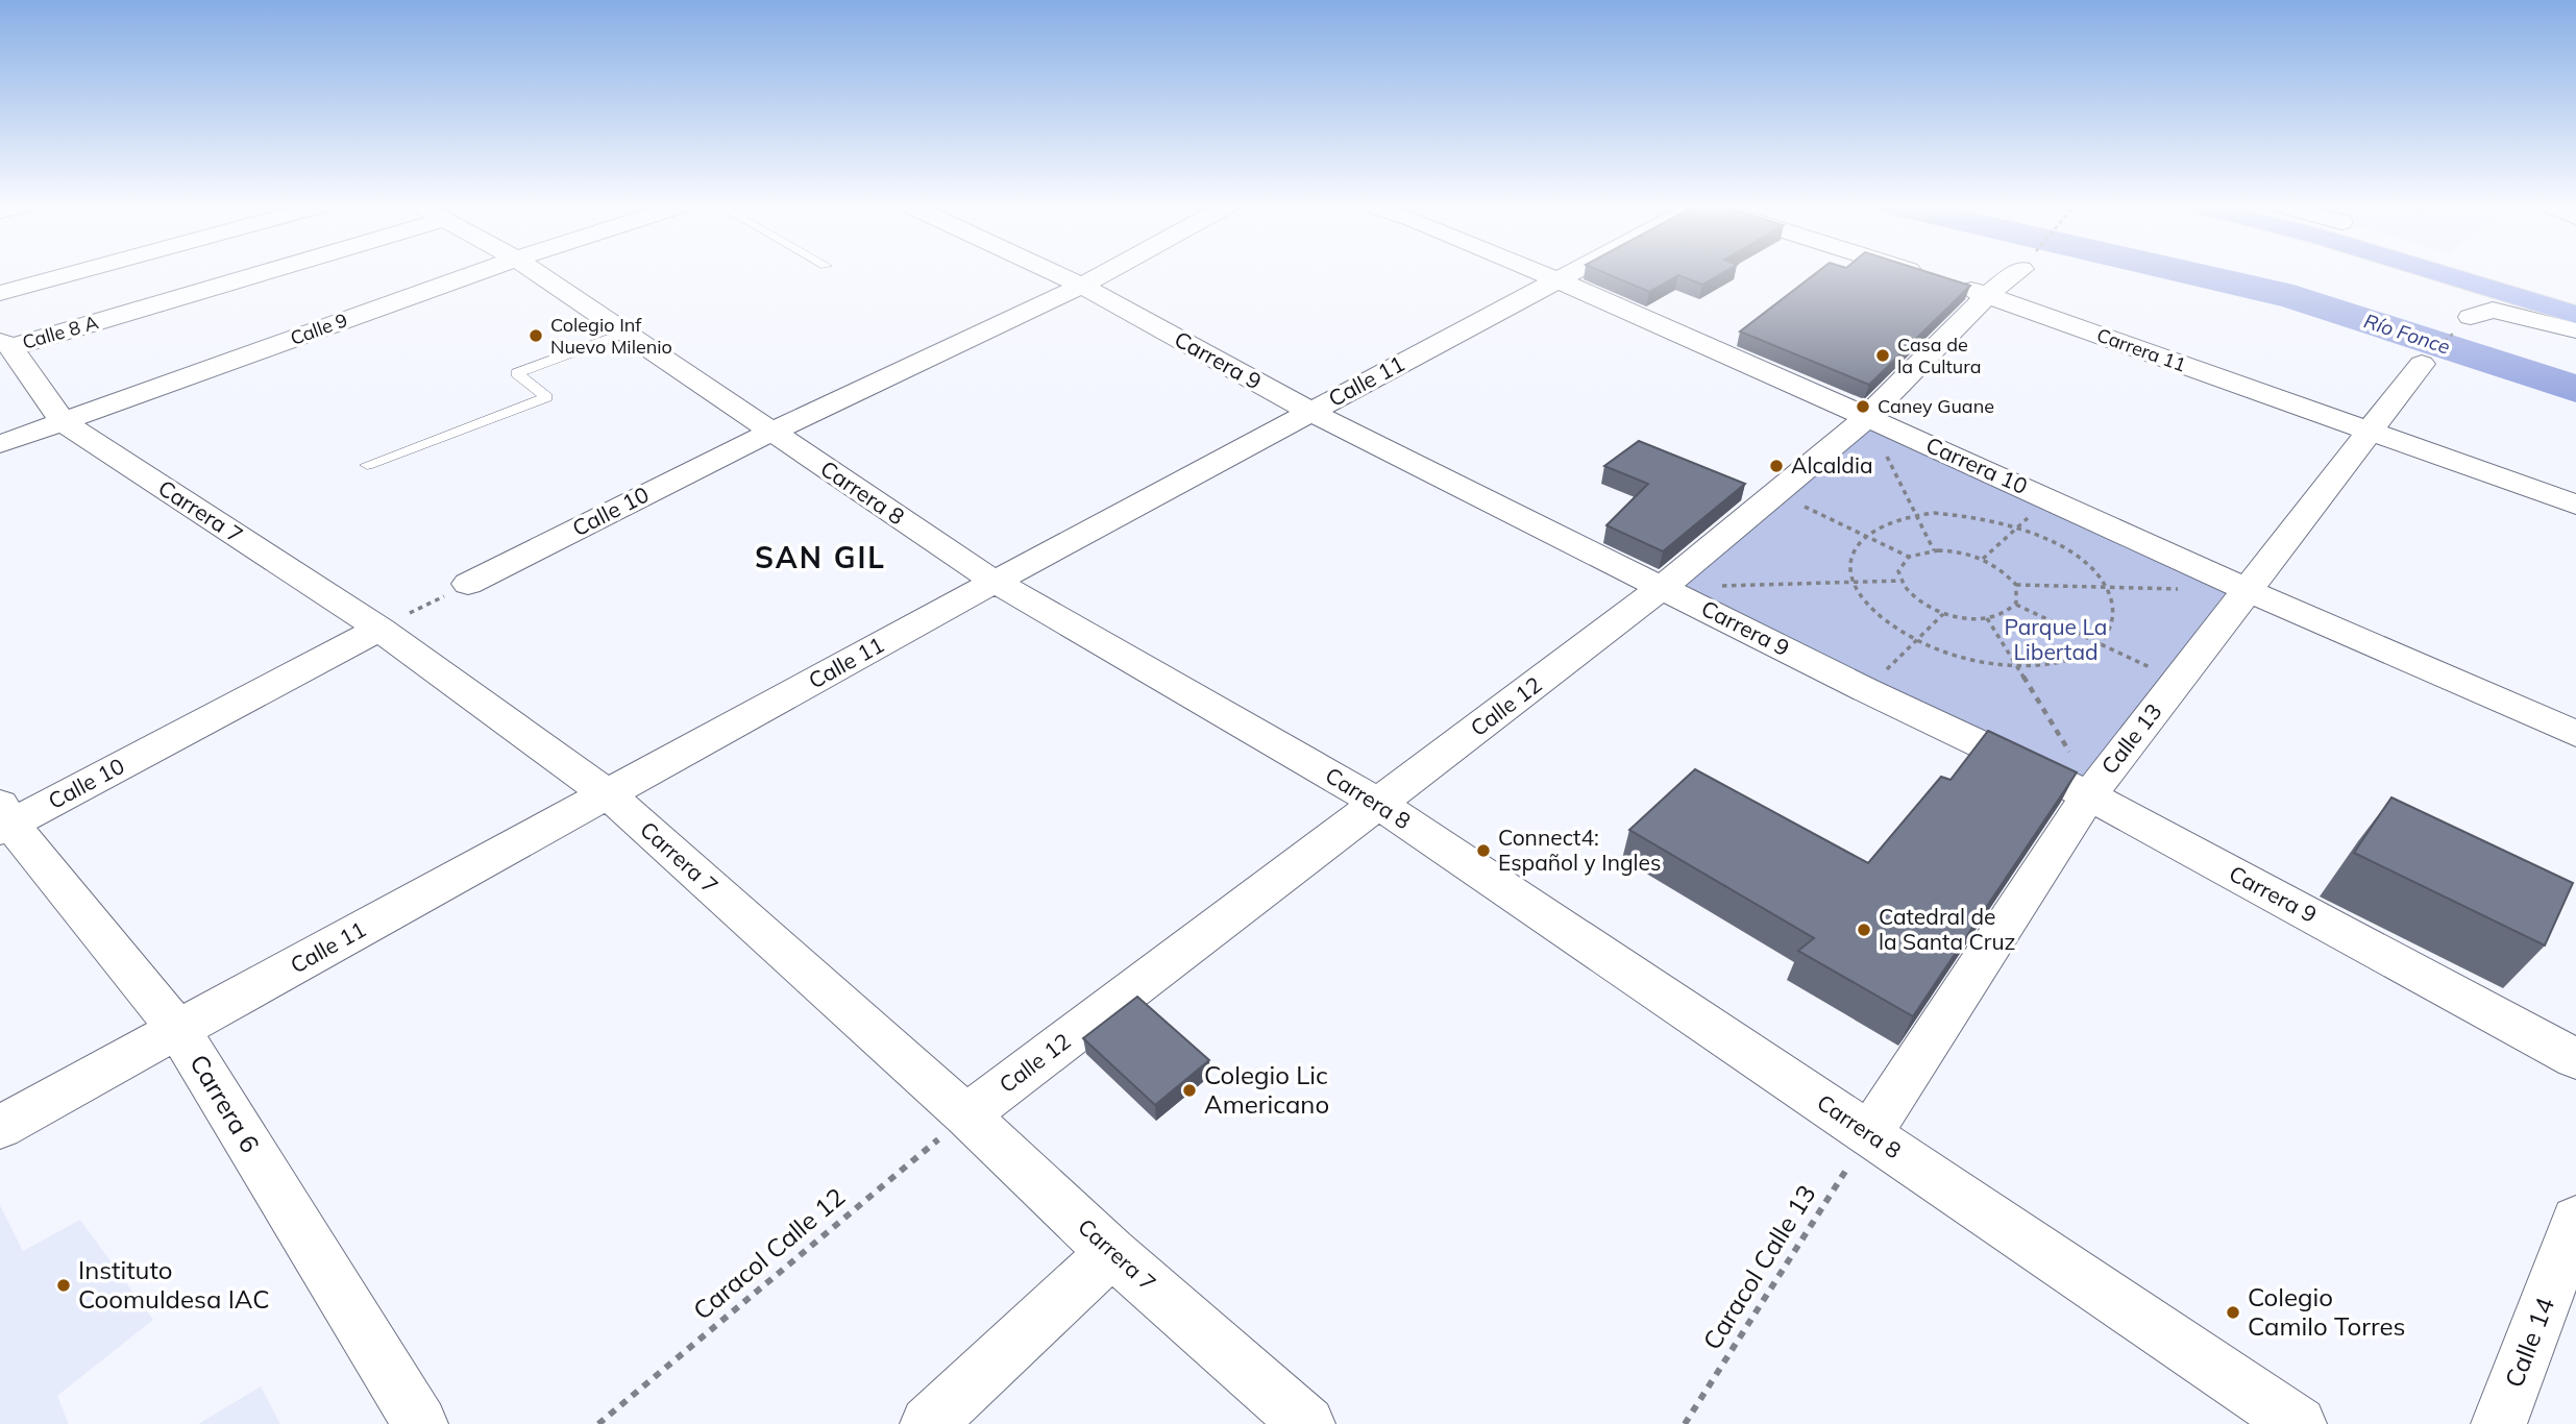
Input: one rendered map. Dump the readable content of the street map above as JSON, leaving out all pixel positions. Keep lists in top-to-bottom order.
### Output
{
  "streets": {
    "street": [
      "Calle 9",
      "Calle 8 A",
      "Carrera 11",
      "Carrera 9",
      "Calle 11",
      "Carrera 10",
      "Carrera 8",
      "Carrera 7",
      "Calle 10",
      "Calle 12",
      "Calle 13",
      "Carrera 6",
      "Calle 14"
    ],
    "path": ["Caracol Calle 12", "Caracol Calle 13"]
  },
  "crossings": [
    ["Calle 9", "Carrera 7"],
    ["Calle 8 A", "Carrera 7"],
    ["Carrera 11", "Calle 12"],
    ["Carrera 11", "Calle 13"],
    ["Carrera 9", "Calle 11"],
    ["Carrera 9", "Calle 10"],
    ["Carrera 9", "Calle 12"],
    ["Carrera 9", "Calle 13"],
    ["Calle 11", "Carrera 10"],
    ["Calle 11", "Carrera 8"],
    ["Calle 11", "Carrera 7"],
    ["Calle 11", "Carrera 6"],
    ["Carrera 10", "Calle 12"],
    ["Carrera 10", "Calle 13"],
    ["Carrera 8", "Calle 10"],
    ["Carrera 8", "Calle 12"],
    ["Carrera 8", "Calle 13"],
    ["Carrera 8", "Caracol Calle 13"],
    ["Carrera 7", "Calle 10"],
    ["Carrera 7", "Calle 12"],
    ["Carrera 7", "Caracol Calle 12"],
    ["Calle 10", "Carrera 6"],
    ["Calle 12", "Caracol Calle 12"],
    ["Calle 13", "Caracol Calle 13"]
  ],
  "districts": ["SAN GIL"],
  "water": ["Río Fonce"],
  "parks": ["Parque La Libertad"],
  "places": [
    "Colegio Inf Nuevo Milenio",
    "Casa de la Cultura",
    "Caney Guane",
    "Alcaldia",
    "Connect4: Español y Ingles",
    "Catedral de la Santa Cruz",
    "Colegio Lic Americano",
    "Instituto Coomuldesa IAC",
    "Colegio Camilo Torres"
  ]
}
